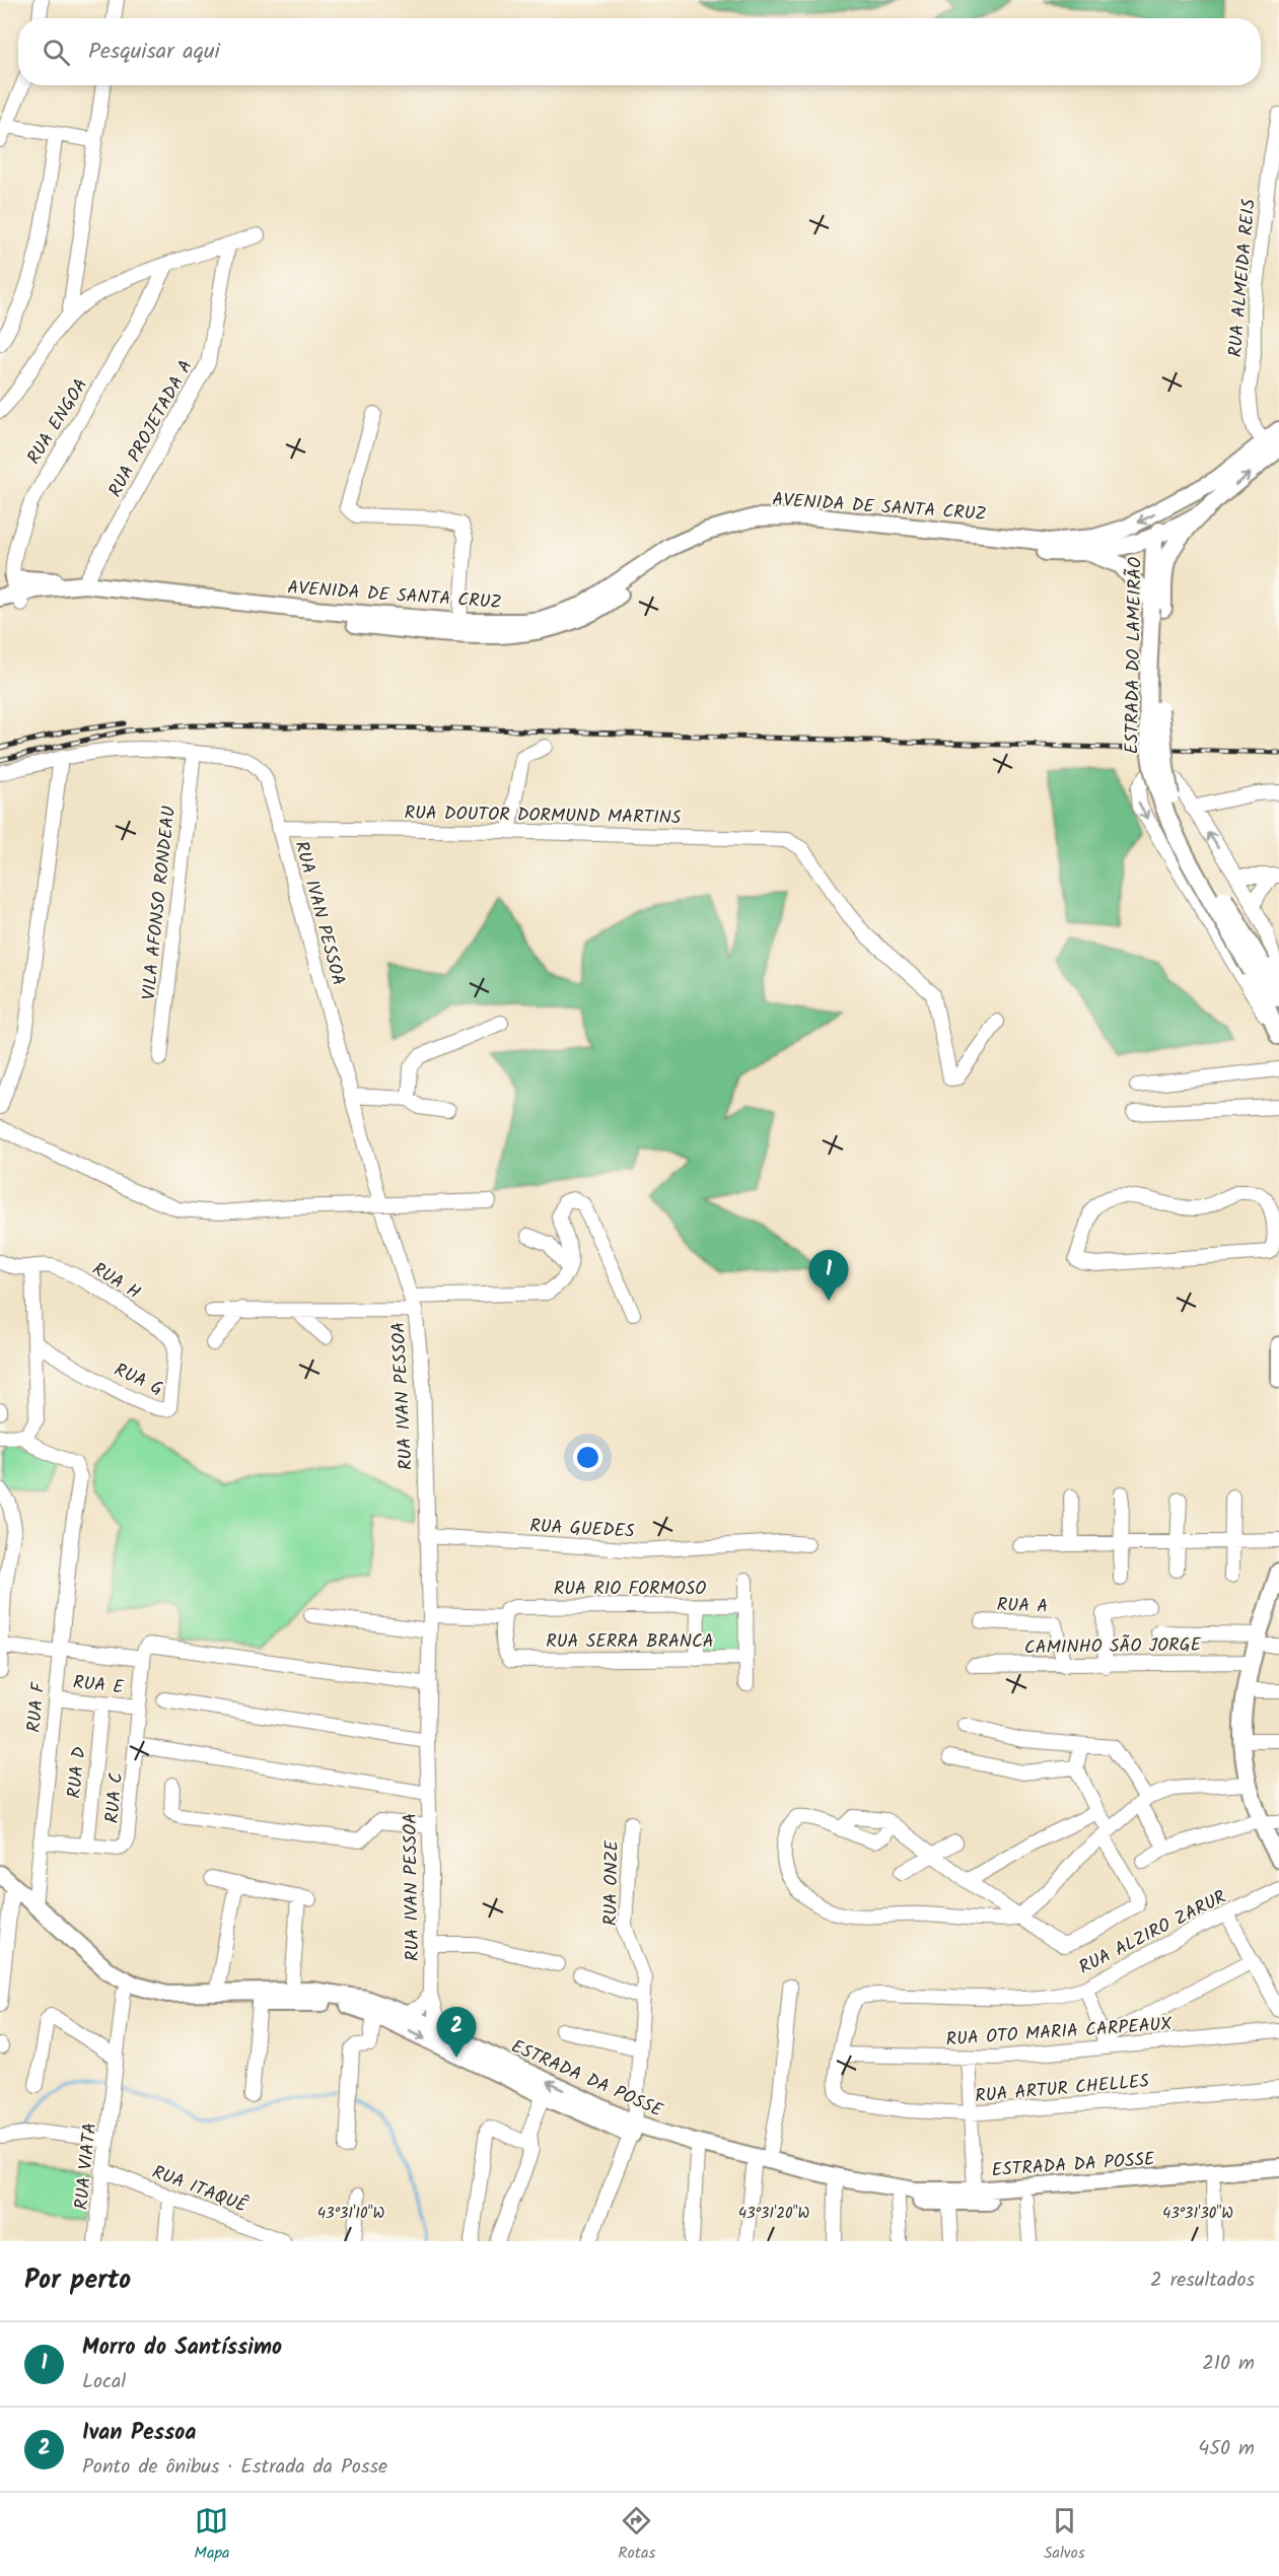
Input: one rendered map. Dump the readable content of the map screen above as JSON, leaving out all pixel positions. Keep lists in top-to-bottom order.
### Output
{
  "streets": {
    "main road": ["AVENIDA DE SANTA CRUZ", "ESTRADA DO LAMEIRÃO", "ESTRADA DA POSSE"],
    "street": [
      "RUA ALMEIDA REIS",
      "RUA ENGOA",
      "RUA PROJETADA A",
      "RUA DOUTOR DORMUND MARTINS",
      "VILA AFONSO RONDEAU",
      "RUA IVAN PESSOA",
      "RUA H",
      "RUA G",
      "RUA GUEDES",
      "RUA RIO FORMOSO",
      "RUA A",
      "RUA SERRA BRANCA",
      "CAMINHO SÃO JORGE",
      "RUA E",
      "RUA F",
      "RUA D",
      "RUA C",
      "RUA ONZE",
      "RUA ALZIRO ZARUR",
      "RUA OTO MARIA CARPEAUX",
      "RUA ARTUR CHELLES",
      "RUA VIATA",
      "RUA ITAQUÊ"
    ]
  },
  "crossings": [
    ["RUA ALMEIDA REIS", "AVENIDA DE SANTA CRUZ"],
    ["RUA ENGOA", "AVENIDA DE SANTA CRUZ"],
    ["RUA PROJETADA A", "AVENIDA DE SANTA CRUZ"],
    ["AVENIDA DE SANTA CRUZ", "ESTRADA DO LAMEIRÃO"],
    ["RUA DOUTOR DORMUND MARTINS", "RUA IVAN PESSOA"],
    ["VILA AFONSO RONDEAU", "RUA IVAN PESSOA"],
    ["RUA IVAN PESSOA", "RUA GUEDES"],
    ["RUA IVAN PESSOA", "ESTRADA DA POSSE"],
    ["RUA H", "RUA G"],
    ["RUA RIO FORMOSO", "RUA SERRA BRANCA"],
    ["RUA A", "CAMINHO SÃO JORGE"],
    ["RUA E", "RUA F"],
    ["RUA E", "RUA D"],
    ["RUA F", "ESTRADA DA POSSE"],
    ["RUA D", "RUA C"],
    ["RUA ONZE", "ESTRADA DA POSSE"],
    ["RUA ALZIRO ZARUR", "RUA OTO MARIA CARPEAUX"],
    ["RUA ALZIRO ZARUR", "RUA ARTUR CHELLES"],
    ["RUA OTO MARIA CARPEAUX", "RUA ARTUR CHELLES"],
    ["RUA VIATA", "RUA ITAQUÊ"]
  ],
  "page": {
    "search": "Pesquisar aqui",
    "pins": ["1", "2"],
    "heading": ["Por perto", "2 resultados"],
    "list": [
      {
        "mark": "1",
        "name": "Morro do Santíssimo",
        "note": "Local",
        "value": "210 m"
      },
      {
        "mark": "2",
        "name": "Ivan Pessoa",
        "note": "Ponto de ônibus · Estrada da Posse",
        "value": "450 m"
      }
    ],
    "nav": ["Mapa", "Rotas", "Salvos"]
  },
  "coordinates": ["43°31'10\"W", "43°31'20\"W", "43°31'30\"W"]
}
